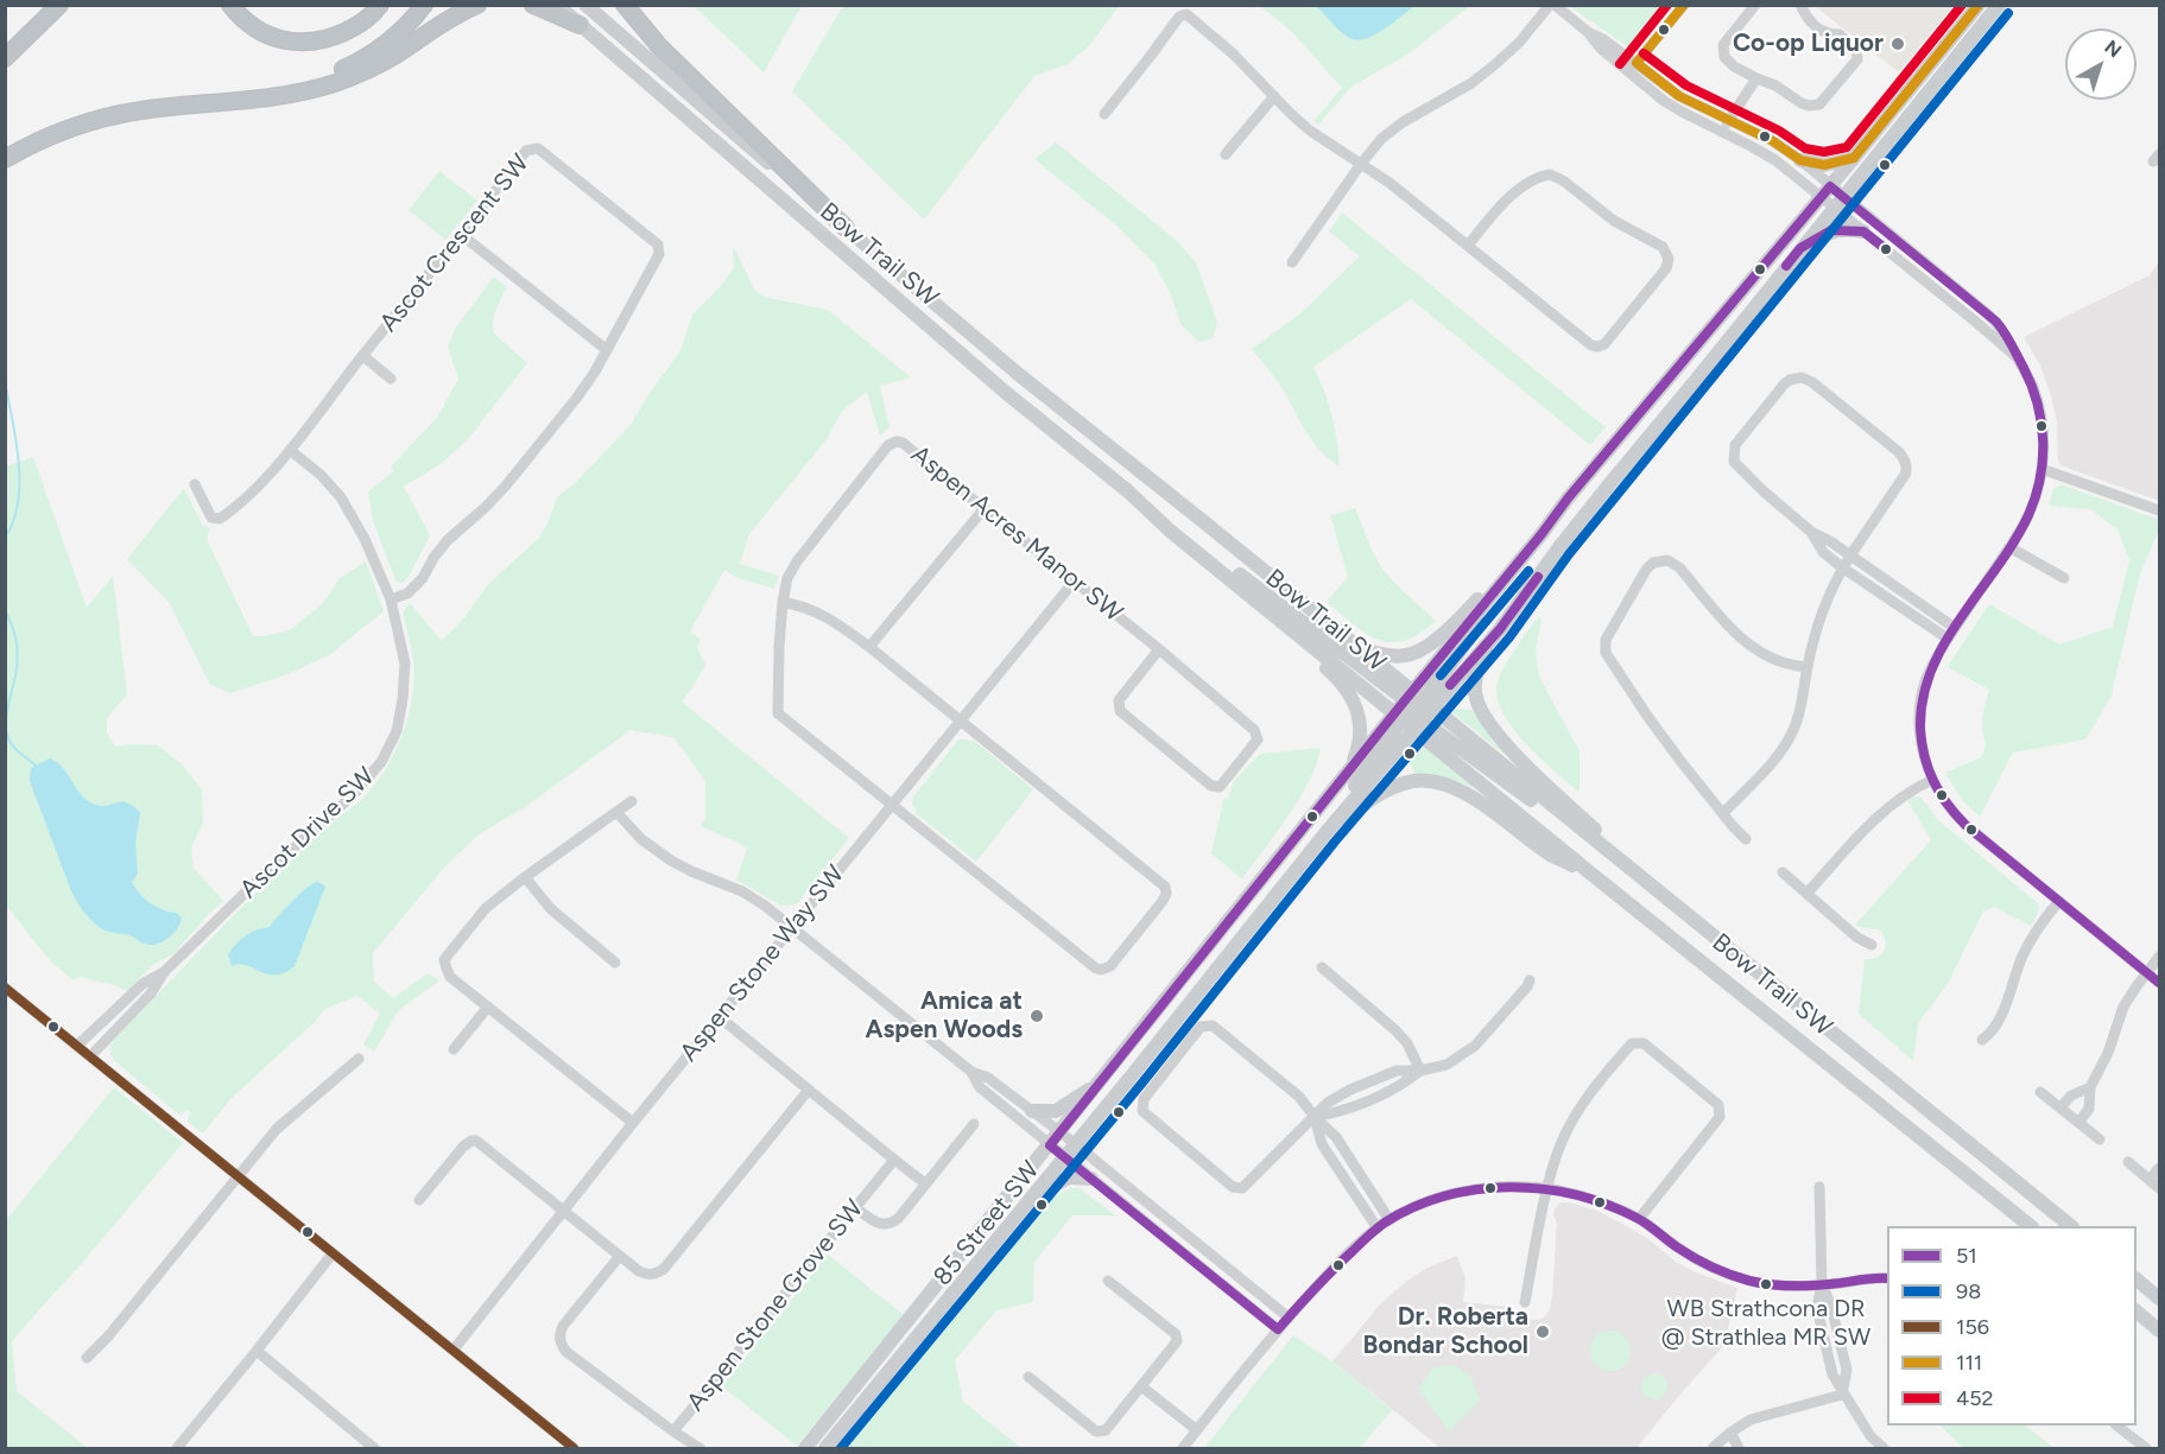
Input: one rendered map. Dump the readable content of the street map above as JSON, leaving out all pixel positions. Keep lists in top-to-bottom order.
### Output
{
  "streets": {
    "main road": ["Bow Trail SW", "85 Street SW"],
    "street": [
      "Ascot Crescent SW",
      "Aspen Acres Manor SW",
      "Ascot Drive SW",
      "Aspen Stone Way SW",
      "Aspen Stone Grove SW"
    ]
  },
  "crossings": [
    ["Ascot Crescent SW", "Ascot Drive SW"],
    ["Bow Trail SW", "85 Street SW"],
    ["Aspen Acres Manor SW", "Aspen Stone Way SW"]
  ],
  "places": [
    "Co-op Liquor",
    "Amica at Aspen Woods",
    "WB Strathcona DR @ Strathlea MR SW",
    "Dr. Roberta Bondar School"
  ],
  "lines": [
    "transit line 111",
    "transit line 452",
    "transit line 98",
    "transit line 51",
    "transit line 156"
  ],
  "legend": [
    "51",
    "98",
    "156",
    "111",
    "452"
  ],
  "north": "top right"
}
